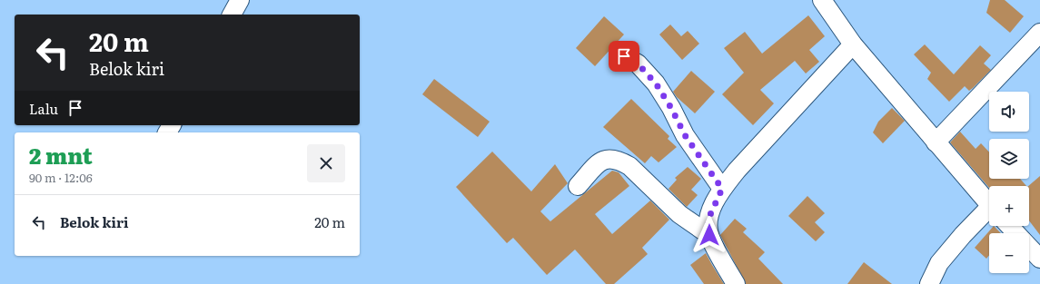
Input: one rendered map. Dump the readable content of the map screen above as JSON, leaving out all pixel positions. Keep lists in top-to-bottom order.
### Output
{
  "page": {
    "turn": ["20 m", "Belok kiri"],
    "then": "Lalu",
    "map_buttons": ["+", "−"],
    "heading": ["2 mnt", "90 m · 12:06"],
    "list": [
      {
        "name": "Belok kiri",
        "value": "20 m"
      }
    ]
  }
}
